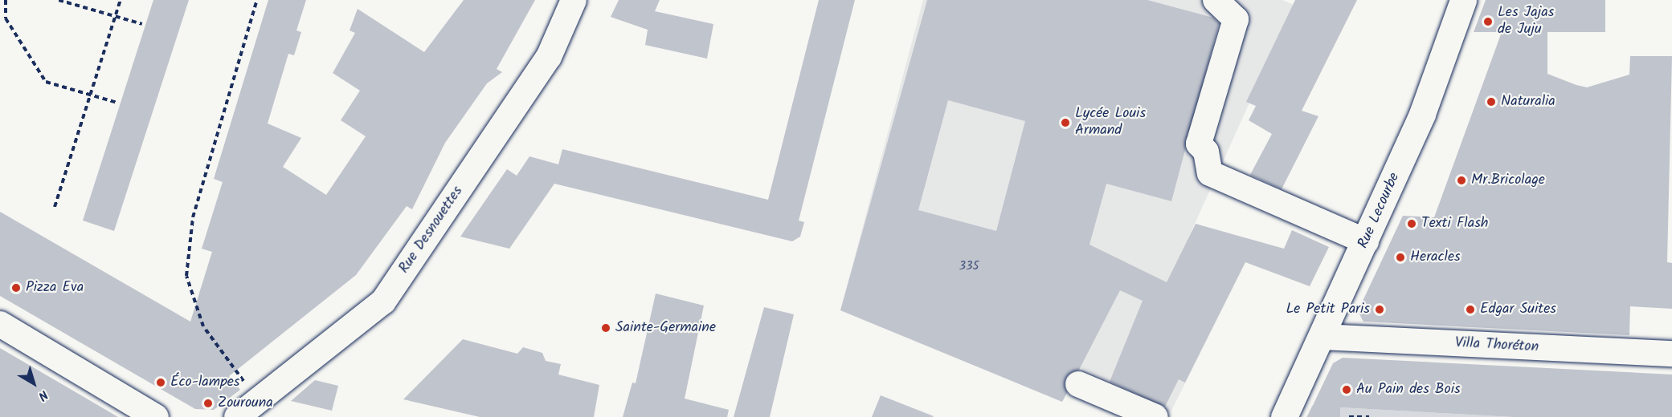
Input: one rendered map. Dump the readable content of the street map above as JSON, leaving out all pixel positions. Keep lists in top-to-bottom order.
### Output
{
  "streets": {
    "main road": ["Rue Lecourbe"],
    "street": ["Rue Desnouettes", "Villa Thoréton"]
  },
  "crossings": [
    ["Rue Lecourbe", "Villa Thoréton"]
  ],
  "places": [
    "Les Jajas de Juju",
    "Naturalia",
    "Lycée Louis Armand",
    "Mr.Bricolage",
    "Texti Flash",
    "Heracles",
    "Pizza Eva",
    "Le Petit Paris",
    "Edgar Suites",
    "Sainte-Germaine",
    "Éco-lampes",
    "Au Pain des Bois",
    "Zourouna"
  ],
  "house_numbers": ["335"],
  "north": "bottom right"
}
